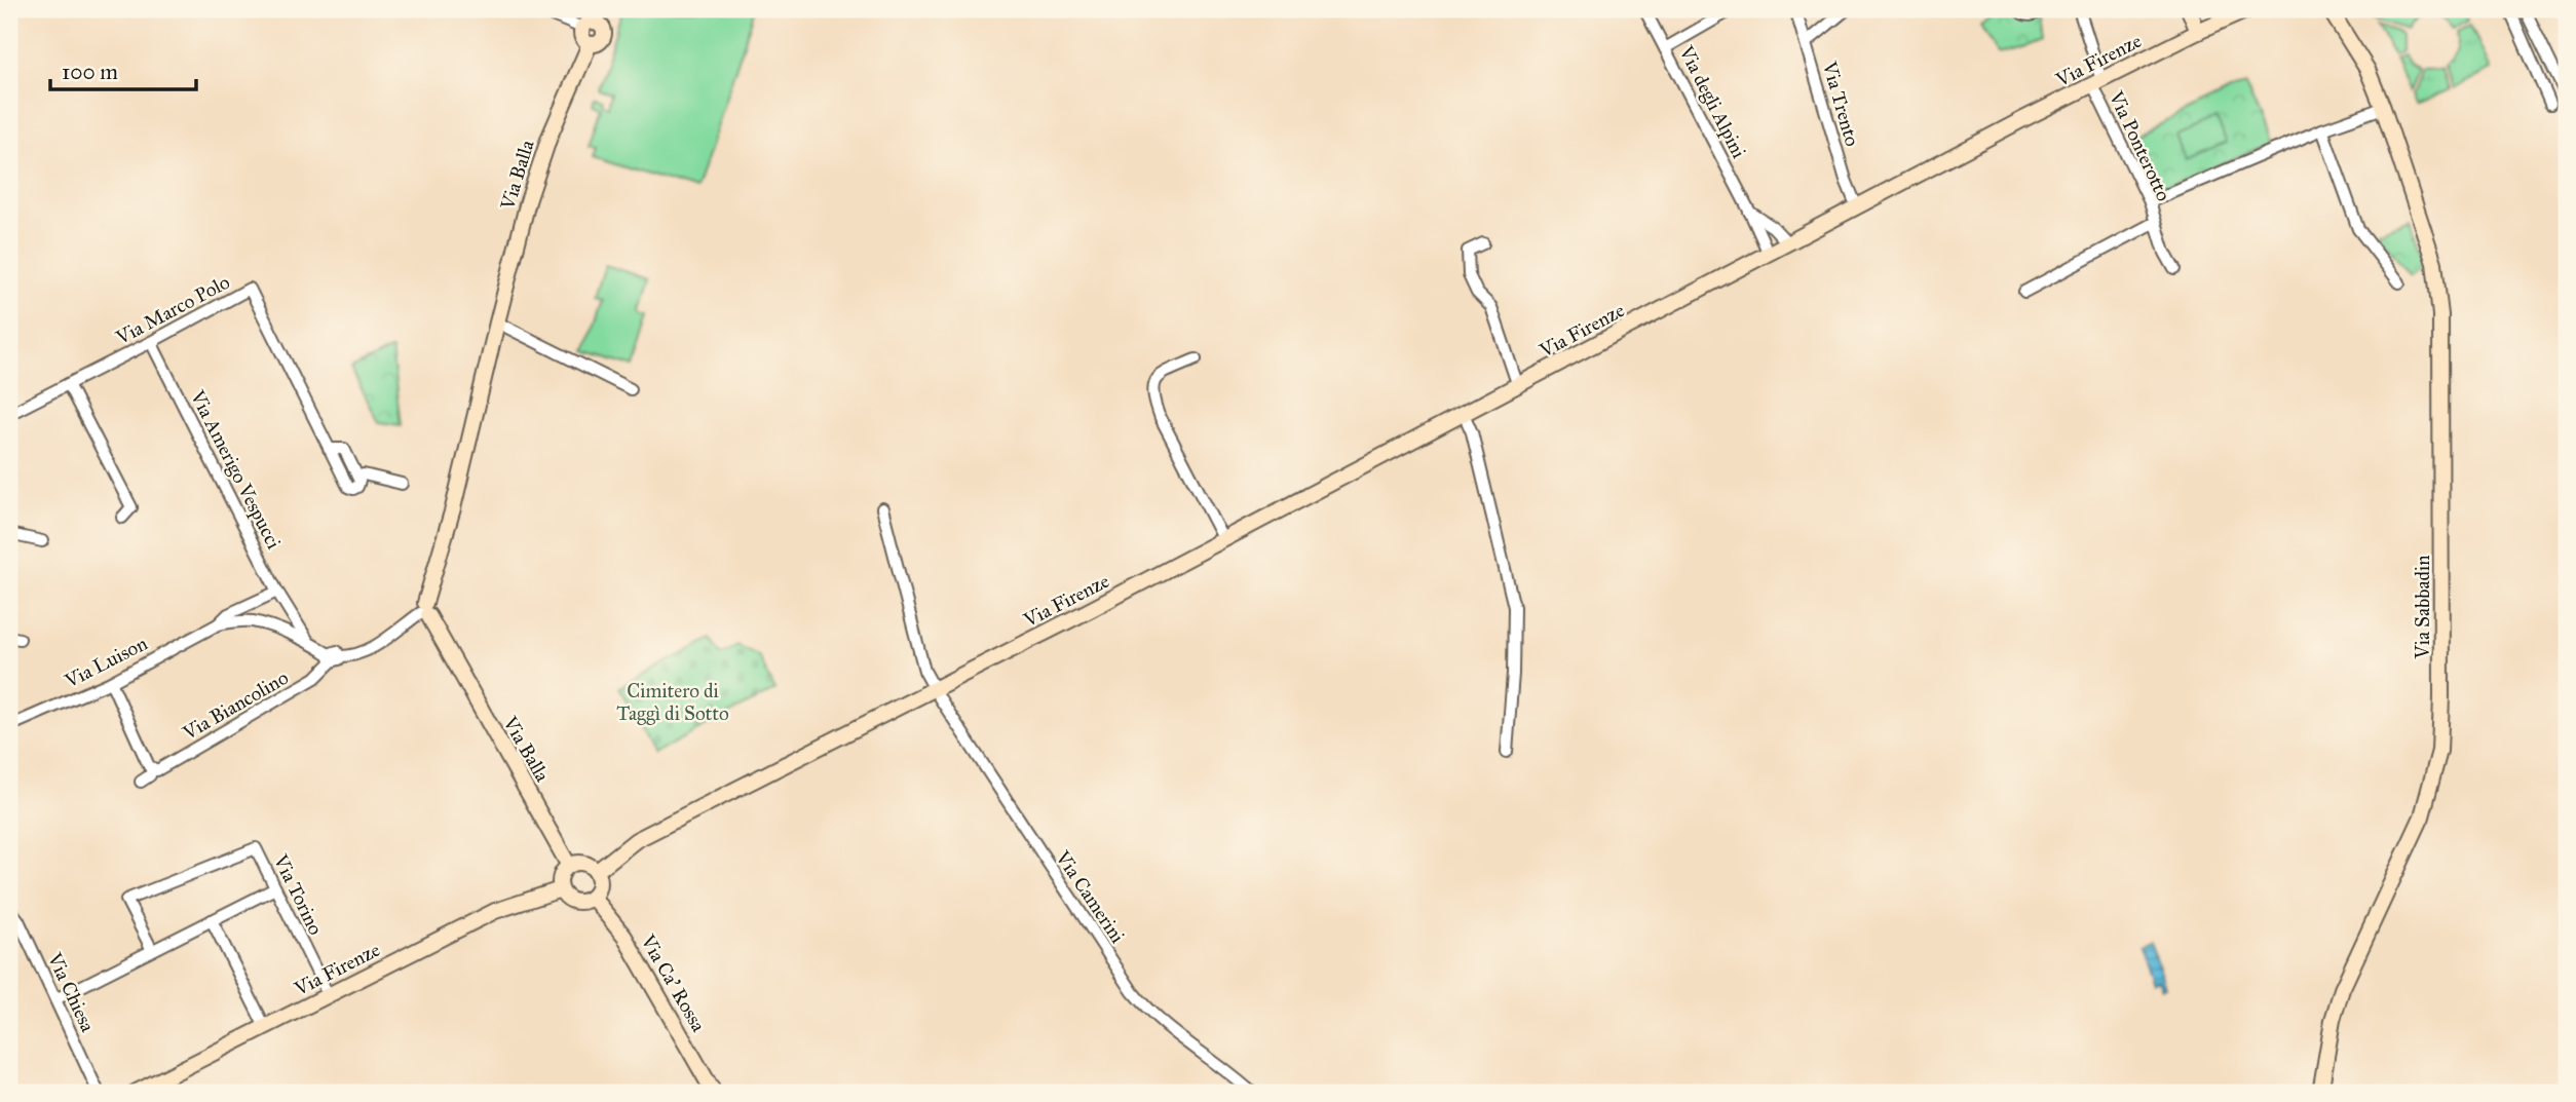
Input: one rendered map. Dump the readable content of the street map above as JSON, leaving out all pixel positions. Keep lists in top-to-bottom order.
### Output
{
  "streets": {
    "main road": [
      "Via Firenze",
      "Via Balla",
      "Via Sabbadin",
      "Via Ca' Rossa"
    ],
    "street": [
      "Via degli Alpini",
      "Via Trento",
      "Via Ponterotto",
      "Via Marco Polo",
      "Via Amerigo Vespucci",
      "Via Luison",
      "Via Biancolino",
      "Via Torino",
      "Via Camerini",
      "Via Chiesa"
    ]
  },
  "crossings": [
    ["Via Firenze", "Via degli Alpini"],
    ["Via Firenze", "Via Trento"],
    ["Via Firenze", "Via Ponterotto"],
    ["Via Firenze", "Via Balla"],
    ["Via Firenze", "Via Torino"],
    ["Via Firenze", "Via Camerini"],
    ["Via Firenze", "Via Ca' Rossa"],
    ["Via Balla", "Via Ca' Rossa"],
    ["Via Marco Polo", "Via Amerigo Vespucci"],
    ["Via Amerigo Vespucci", "Via Luison"],
    ["Via Luison", "Via Biancolino"]
  ],
  "parks": ["Cimitero di Taggì di Sotto"],
  "scale_bar": "100 m"
}
